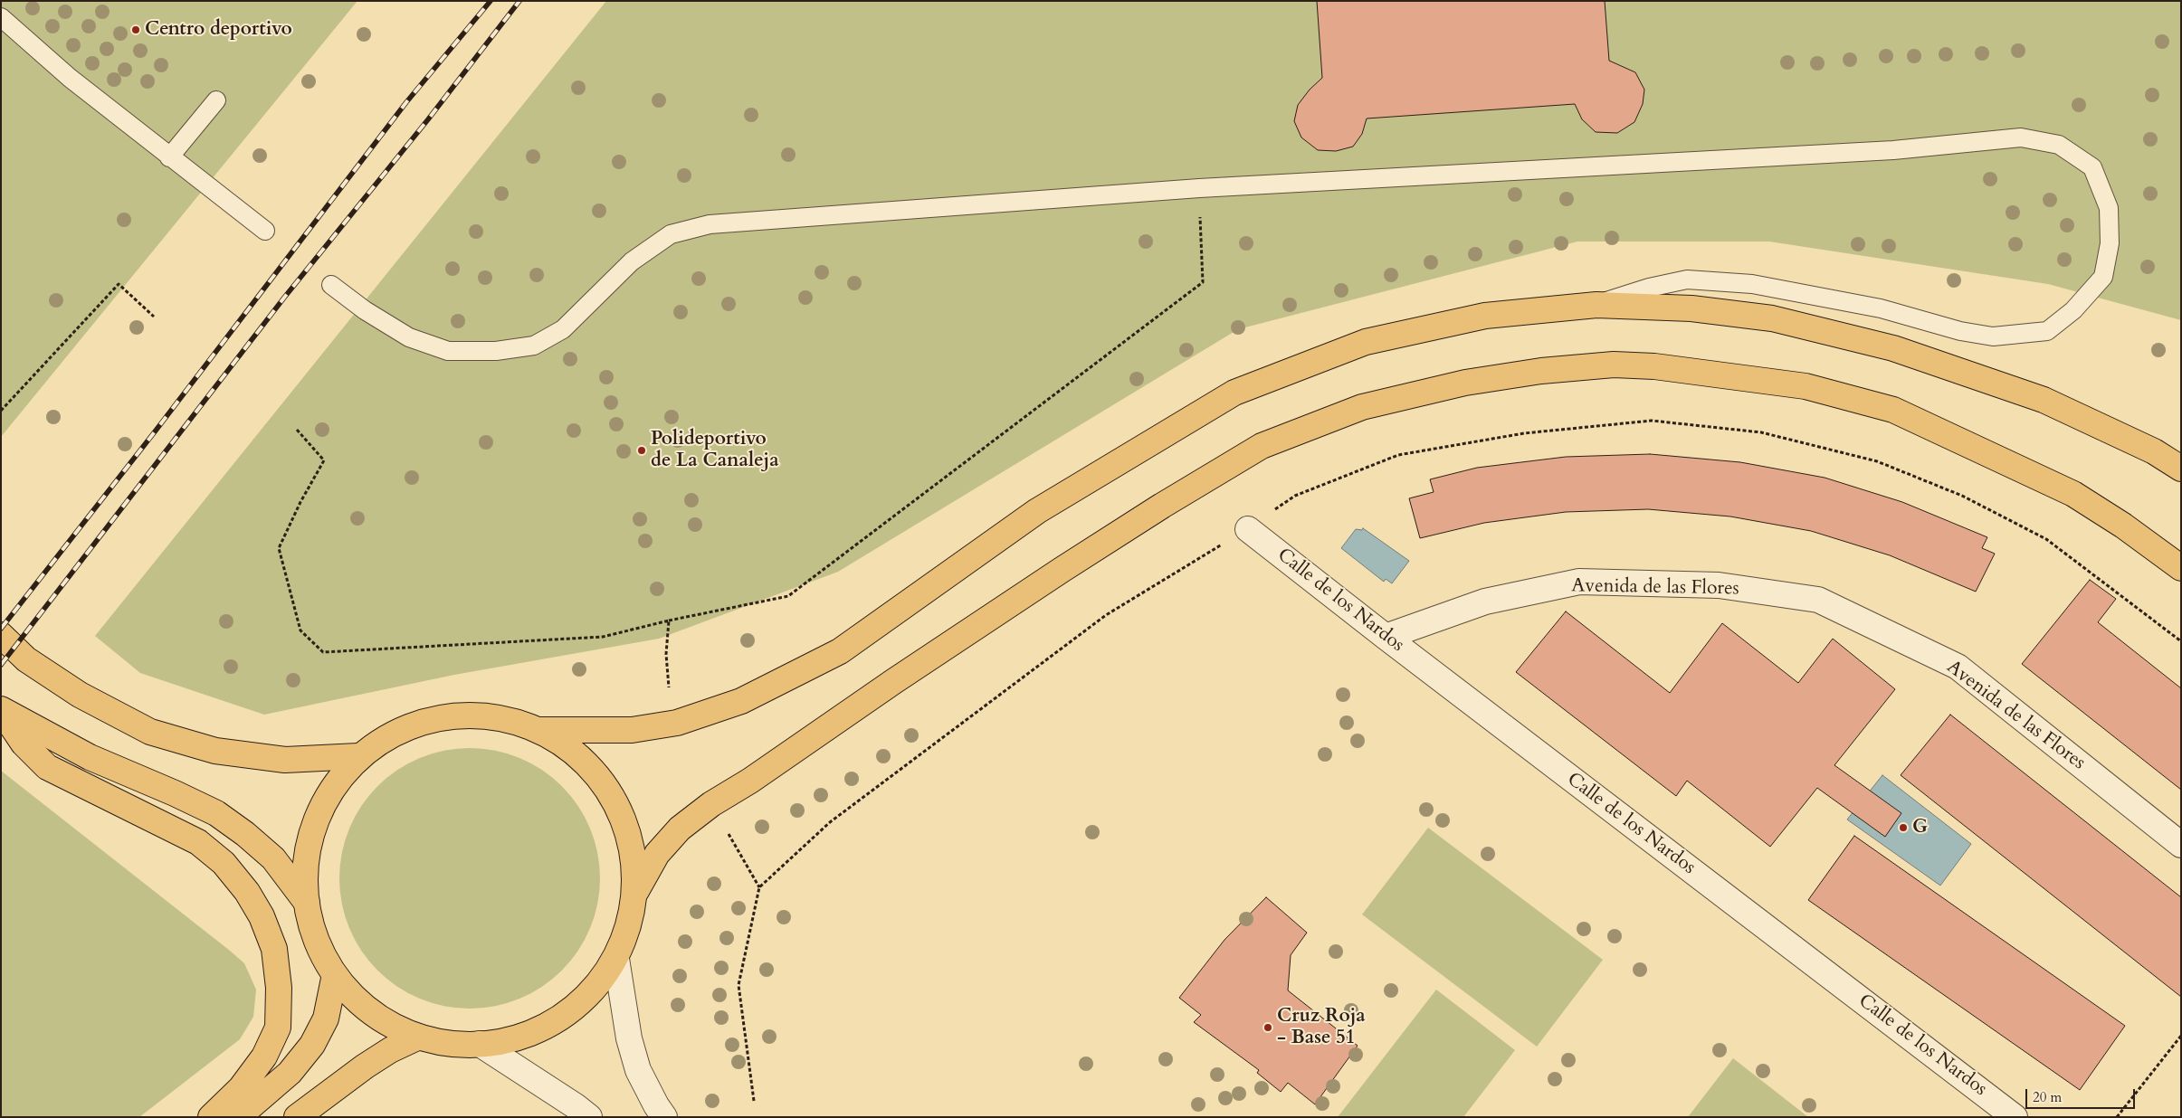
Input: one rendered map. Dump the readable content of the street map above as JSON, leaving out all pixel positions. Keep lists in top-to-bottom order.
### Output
{
  "streets": {
    "street": ["Avenida de las Flores", "Calle de los Nardos"]
  },
  "crossings": [
    ["Avenida de las Flores", "Calle de los Nardos"]
  ],
  "places": [
    "Centro deportivo",
    "Polideportivo de La Canaleja",
    "G",
    "Cruz Roja - Base 51"
  ],
  "scale_bar": "20 m"
}
